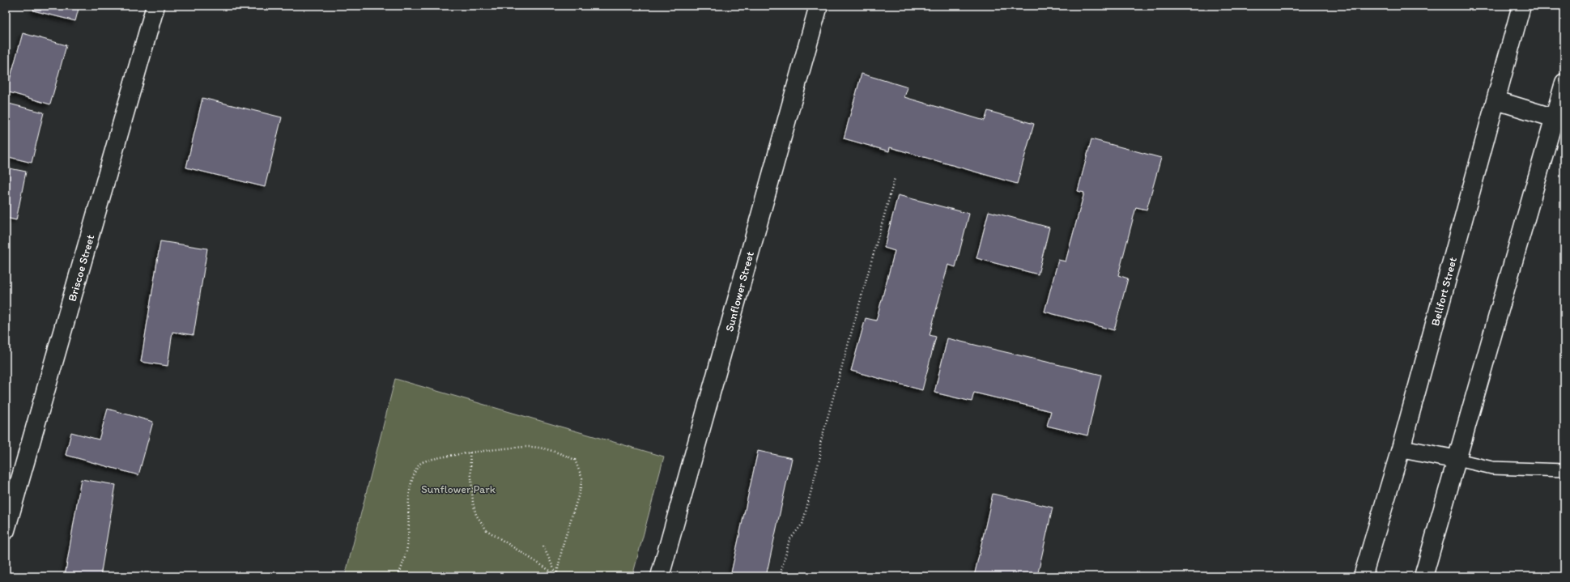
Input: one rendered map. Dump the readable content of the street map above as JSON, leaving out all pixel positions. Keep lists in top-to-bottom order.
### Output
{
  "streets": {
    "main road": ["Briscoe Street", "Sunflower Street", "Bellfort Street"]
  },
  "parks": ["Sunflower Park"]
}
